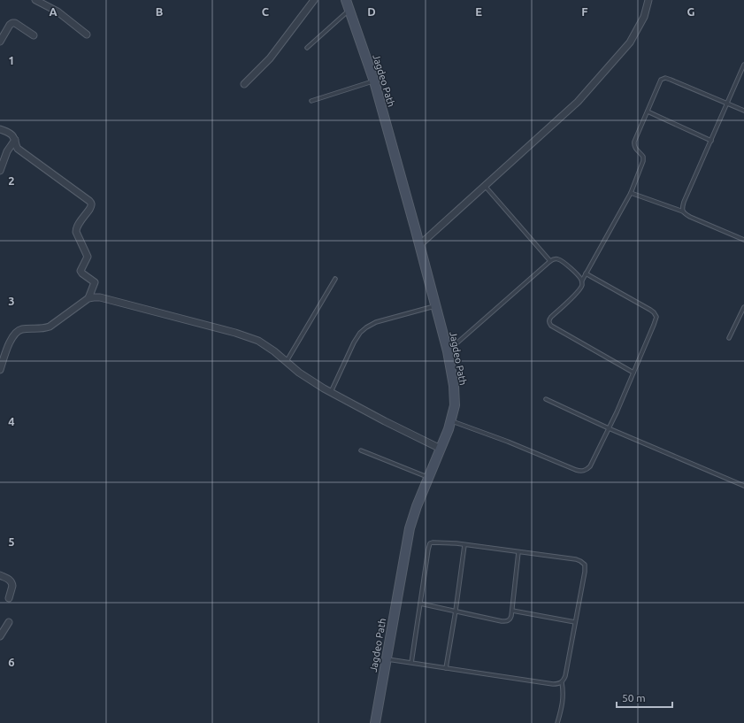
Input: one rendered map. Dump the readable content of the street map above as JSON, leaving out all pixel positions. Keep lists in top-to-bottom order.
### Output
{
  "streets": {
    "main road": ["Jagdeo Path"]
  },
  "scale_bar": "50 m",
  "grid": {
    "columns": [
      "A",
      "B",
      "C",
      "D",
      "E",
      "F",
      "G"
    ],
    "rows": [
      "1",
      "2",
      "3",
      "4",
      "5",
      "6"
    ]
  }
}
